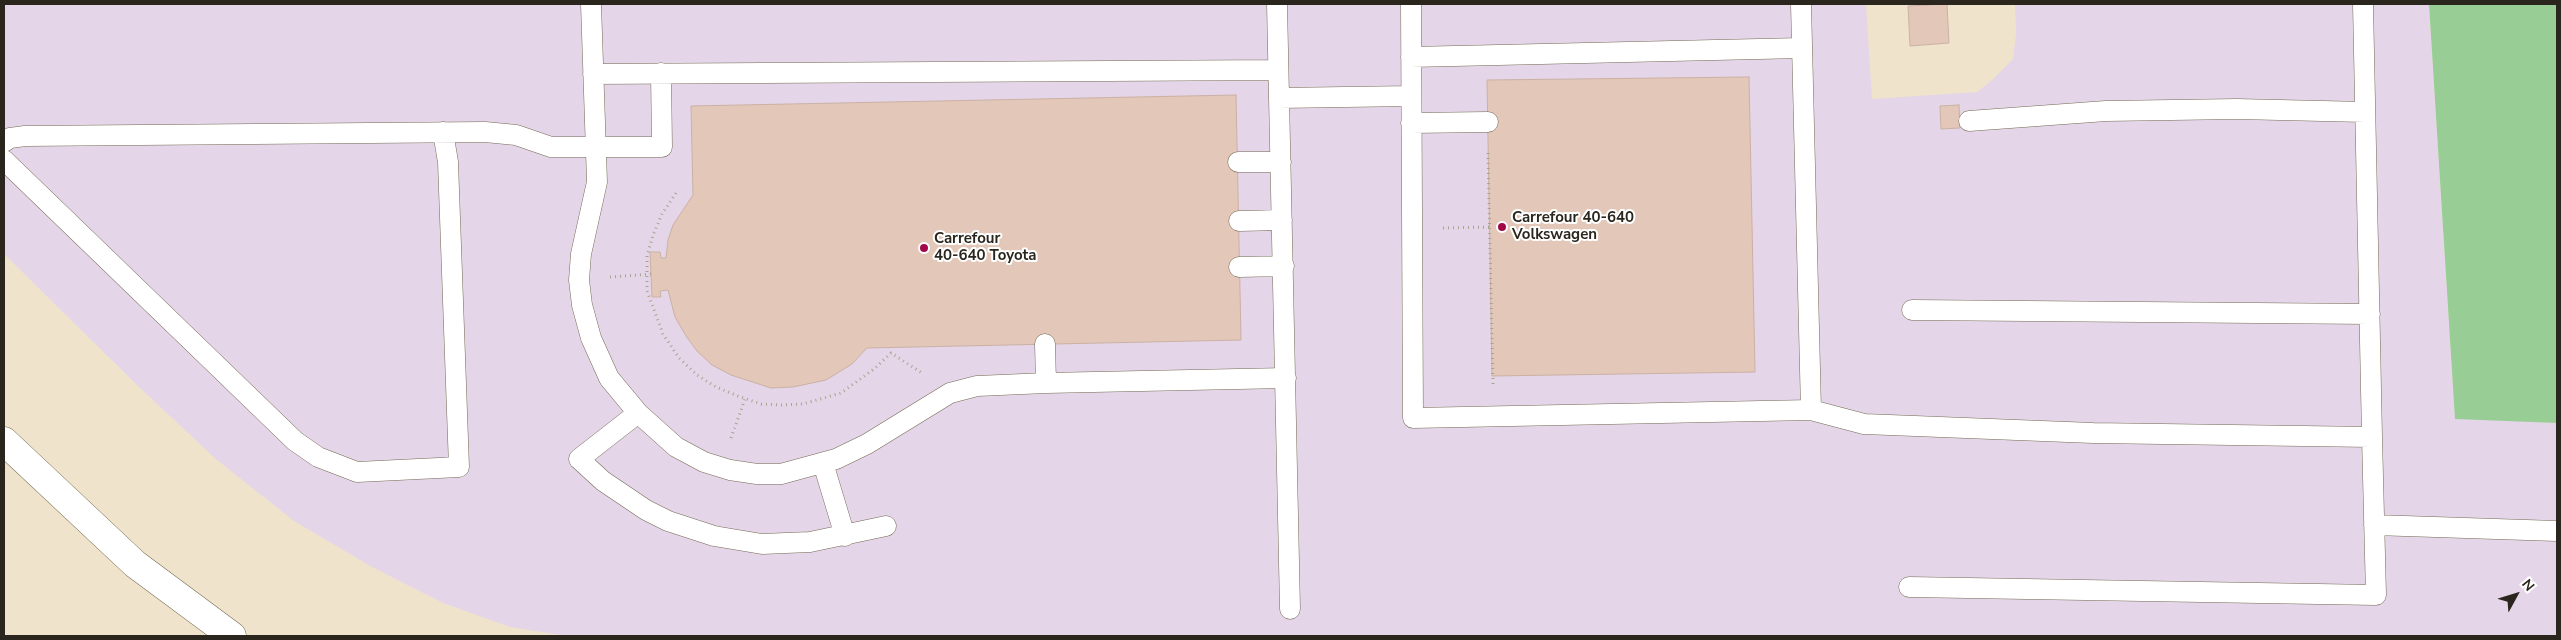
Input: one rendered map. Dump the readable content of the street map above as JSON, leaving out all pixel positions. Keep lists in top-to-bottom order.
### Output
{
  "places": ["Carrefour 40-640 Volkswagen", "Carrefour 40-640 Toyota"],
  "north": "top right"
}
